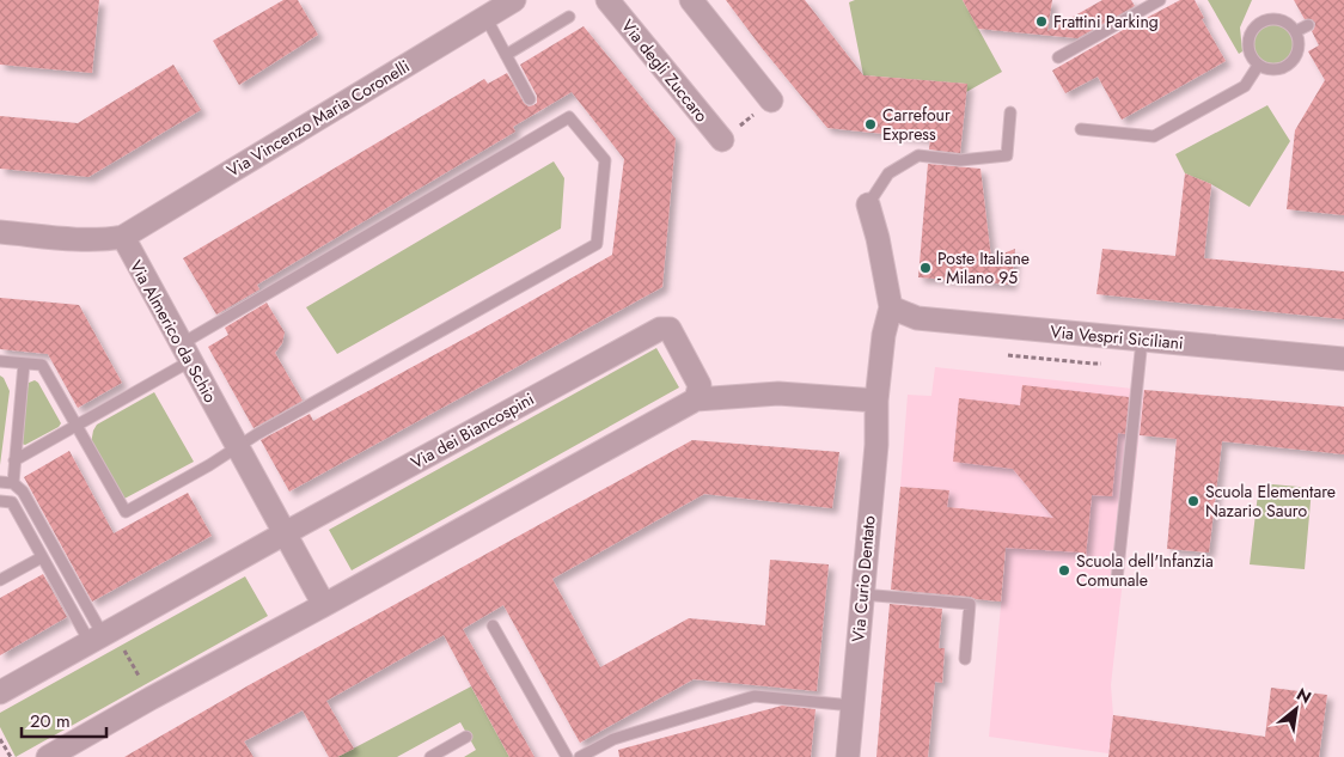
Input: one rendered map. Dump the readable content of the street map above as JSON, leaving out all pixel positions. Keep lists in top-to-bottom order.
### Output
{
  "streets": {
    "street": [
      "Via degli Zuccaro",
      "Via Vincenzo Maria Coronelli",
      "Via Almerico da Schio",
      "Via Vespri Siciliani",
      "Via dei Biancospini",
      "Via Curio Dentato"
    ]
  },
  "crossings": [
    ["Via Vincenzo Maria Coronelli", "Via Almerico da Schio"],
    ["Via Almerico da Schio", "Via dei Biancospini"],
    ["Via Vespri Siciliani", "Via Curio Dentato"]
  ],
  "places": [
    "Frattini Parking",
    "Carrefour Express",
    "Poste Italiane - Milano 95",
    "Scuola Elementare Nazario Sauro",
    "Scuola dell'Infanzia Comunale"
  ],
  "scale_bar": "20 m",
  "north": "top right"
}
